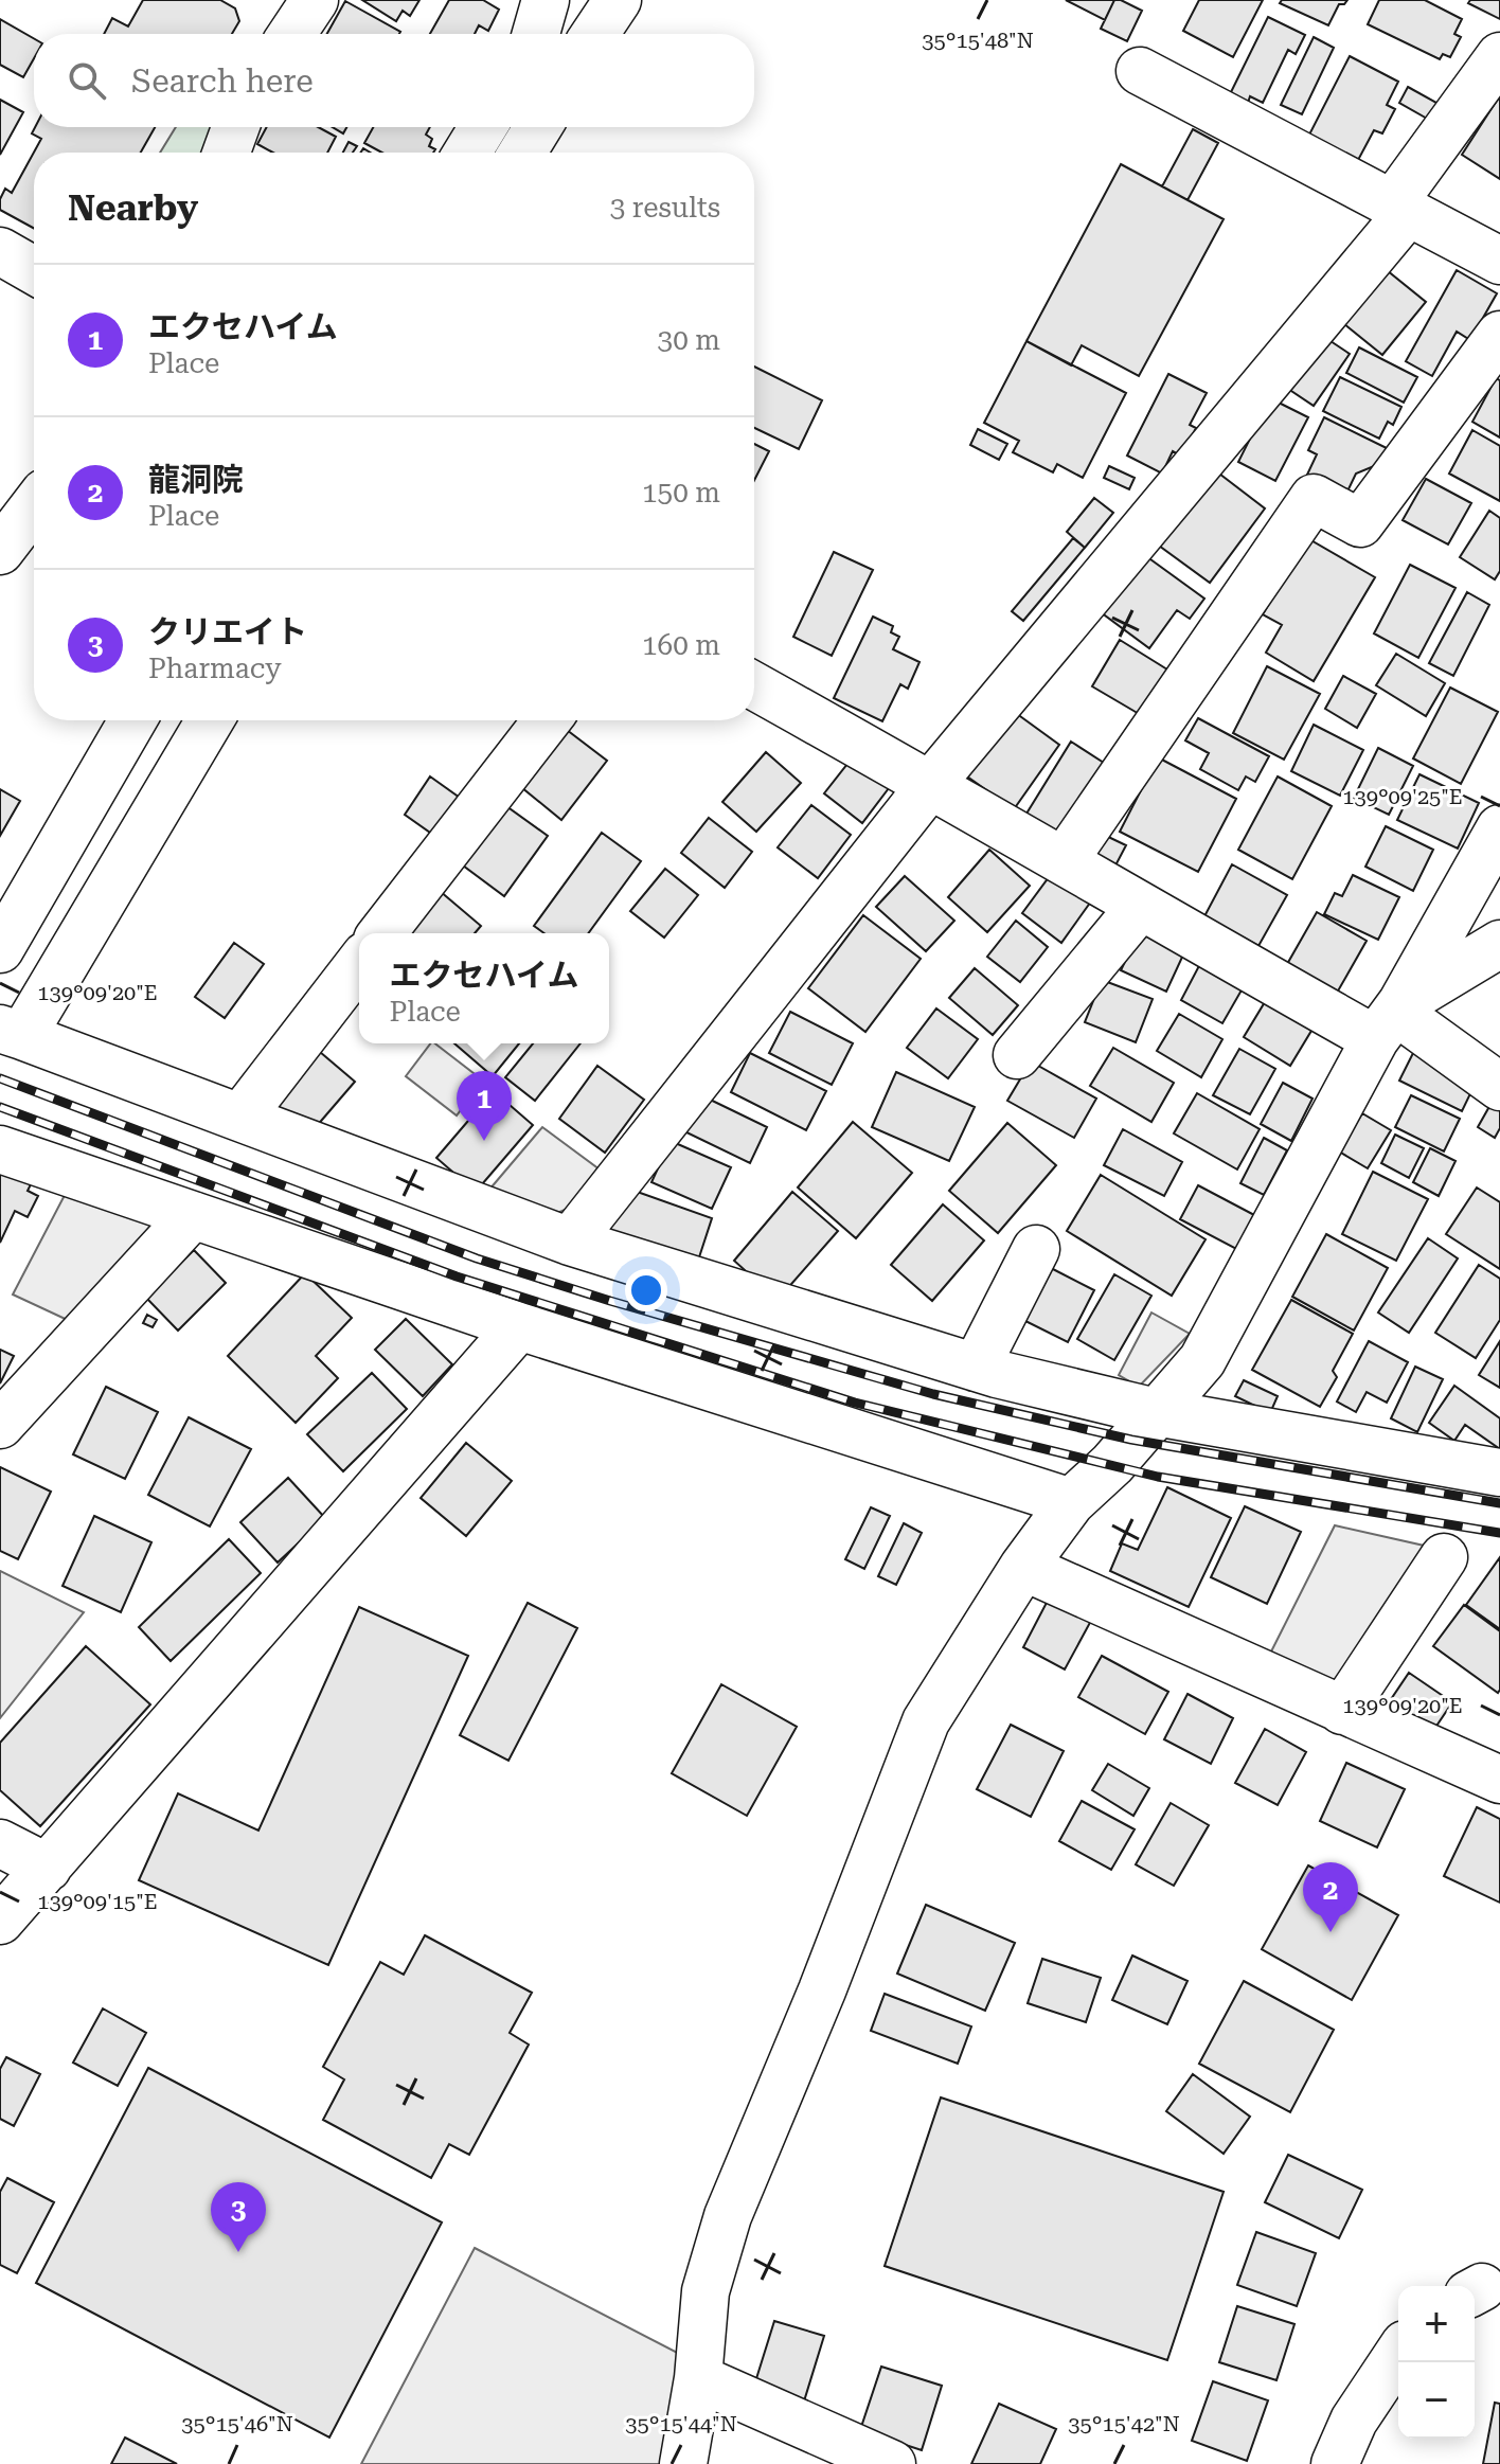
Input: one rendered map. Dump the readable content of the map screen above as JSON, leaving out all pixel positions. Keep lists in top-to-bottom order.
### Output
{
  "page": {
    "search": "Search here",
    "heading": ["Nearby", "3 results"],
    "list": [
      {
        "mark": "1",
        "name": "エクセハイム",
        "note": "Place",
        "value": "30 m"
      },
      {
        "mark": "2",
        "name": "龍洞院",
        "note": "Place",
        "value": "150 m"
      },
      {
        "mark": "3",
        "name": "クリエイト",
        "note": "Pharmacy",
        "value": "160 m"
      }
    ],
    "popup": ["エクセハイム", "Place"],
    "pins": ["1", "2", "3"],
    "map_buttons": ["+", "−"]
  },
  "coordinates": [
    "35°15'48\"N",
    "139°09'25\"E",
    "139°09'20\"E",
    "139°09'15\"E",
    "35°15'46\"N",
    "35°15'44\"N",
    "35°15'42\"N"
  ]
}
